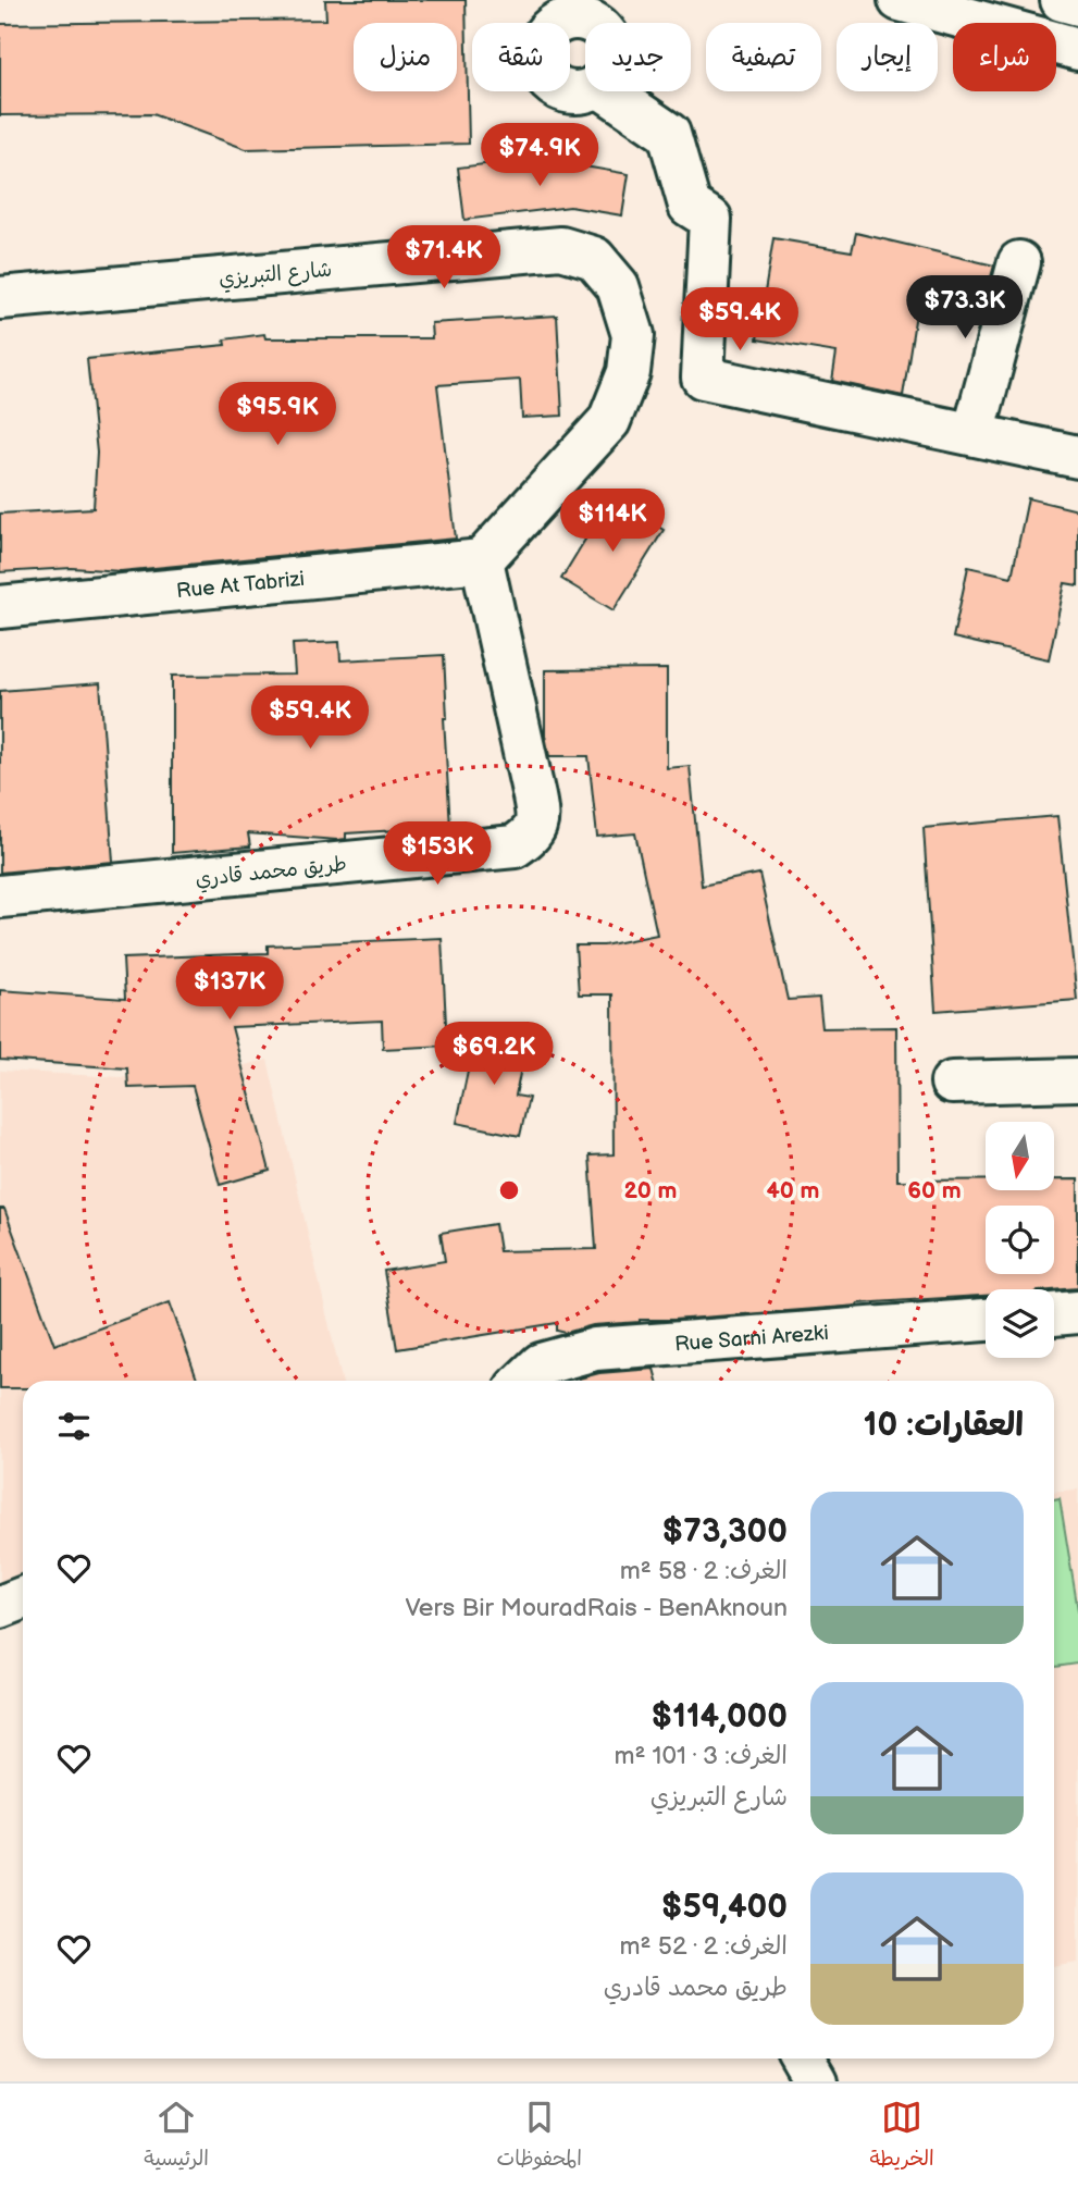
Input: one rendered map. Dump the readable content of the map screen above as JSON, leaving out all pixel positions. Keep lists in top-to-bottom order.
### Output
{
  "streets": {
    "main road": [
      "شارع التبريزي",
      "Rue At Tabrizi",
      "طريق محمد قادري",
      "Rue Sarni Arezki"
    ]
  },
  "crossings": [
    ["شارع التبريزي", "Rue At Tabrizi"],
    ["شارع التبريزي", "طريق محمد قادري"],
    ["Rue At Tabrizi", "طريق محمد قادري"]
  ],
  "north": "bottom",
  "page": {
    "chip": [
      "شراء",
      "إيجار",
      "تصفية",
      "جديد",
      "شقة",
      "منزل"
    ],
    "price": [
      "$74.9K",
      "$71.4K",
      "$73.3K",
      "$59.4K",
      "$95.9K",
      "$114K",
      "$59.4K",
      "$153K",
      "$137K",
      "$69.2K"
    ],
    "heading": "العقارات: 10",
    "list": [
      {
        "name": "$73,300",
        "note": "الغرف: 2 · 58 m² · Vers Bir MouradRais - BenAknoun"
      },
      {
        "name": "$114,000",
        "note": "الغرف: 3 · 101 m² · شارع التبريزي"
      },
      {
        "name": "$59,400",
        "note": "الغرف: 2 · 52 m² · طريق محمد قادري"
      }
    ],
    "tabs": ["الخريطة", "المحفوظات", "الرئيسية"]
  },
  "rings": ["20 m", "40 m", "60 m"]
}
